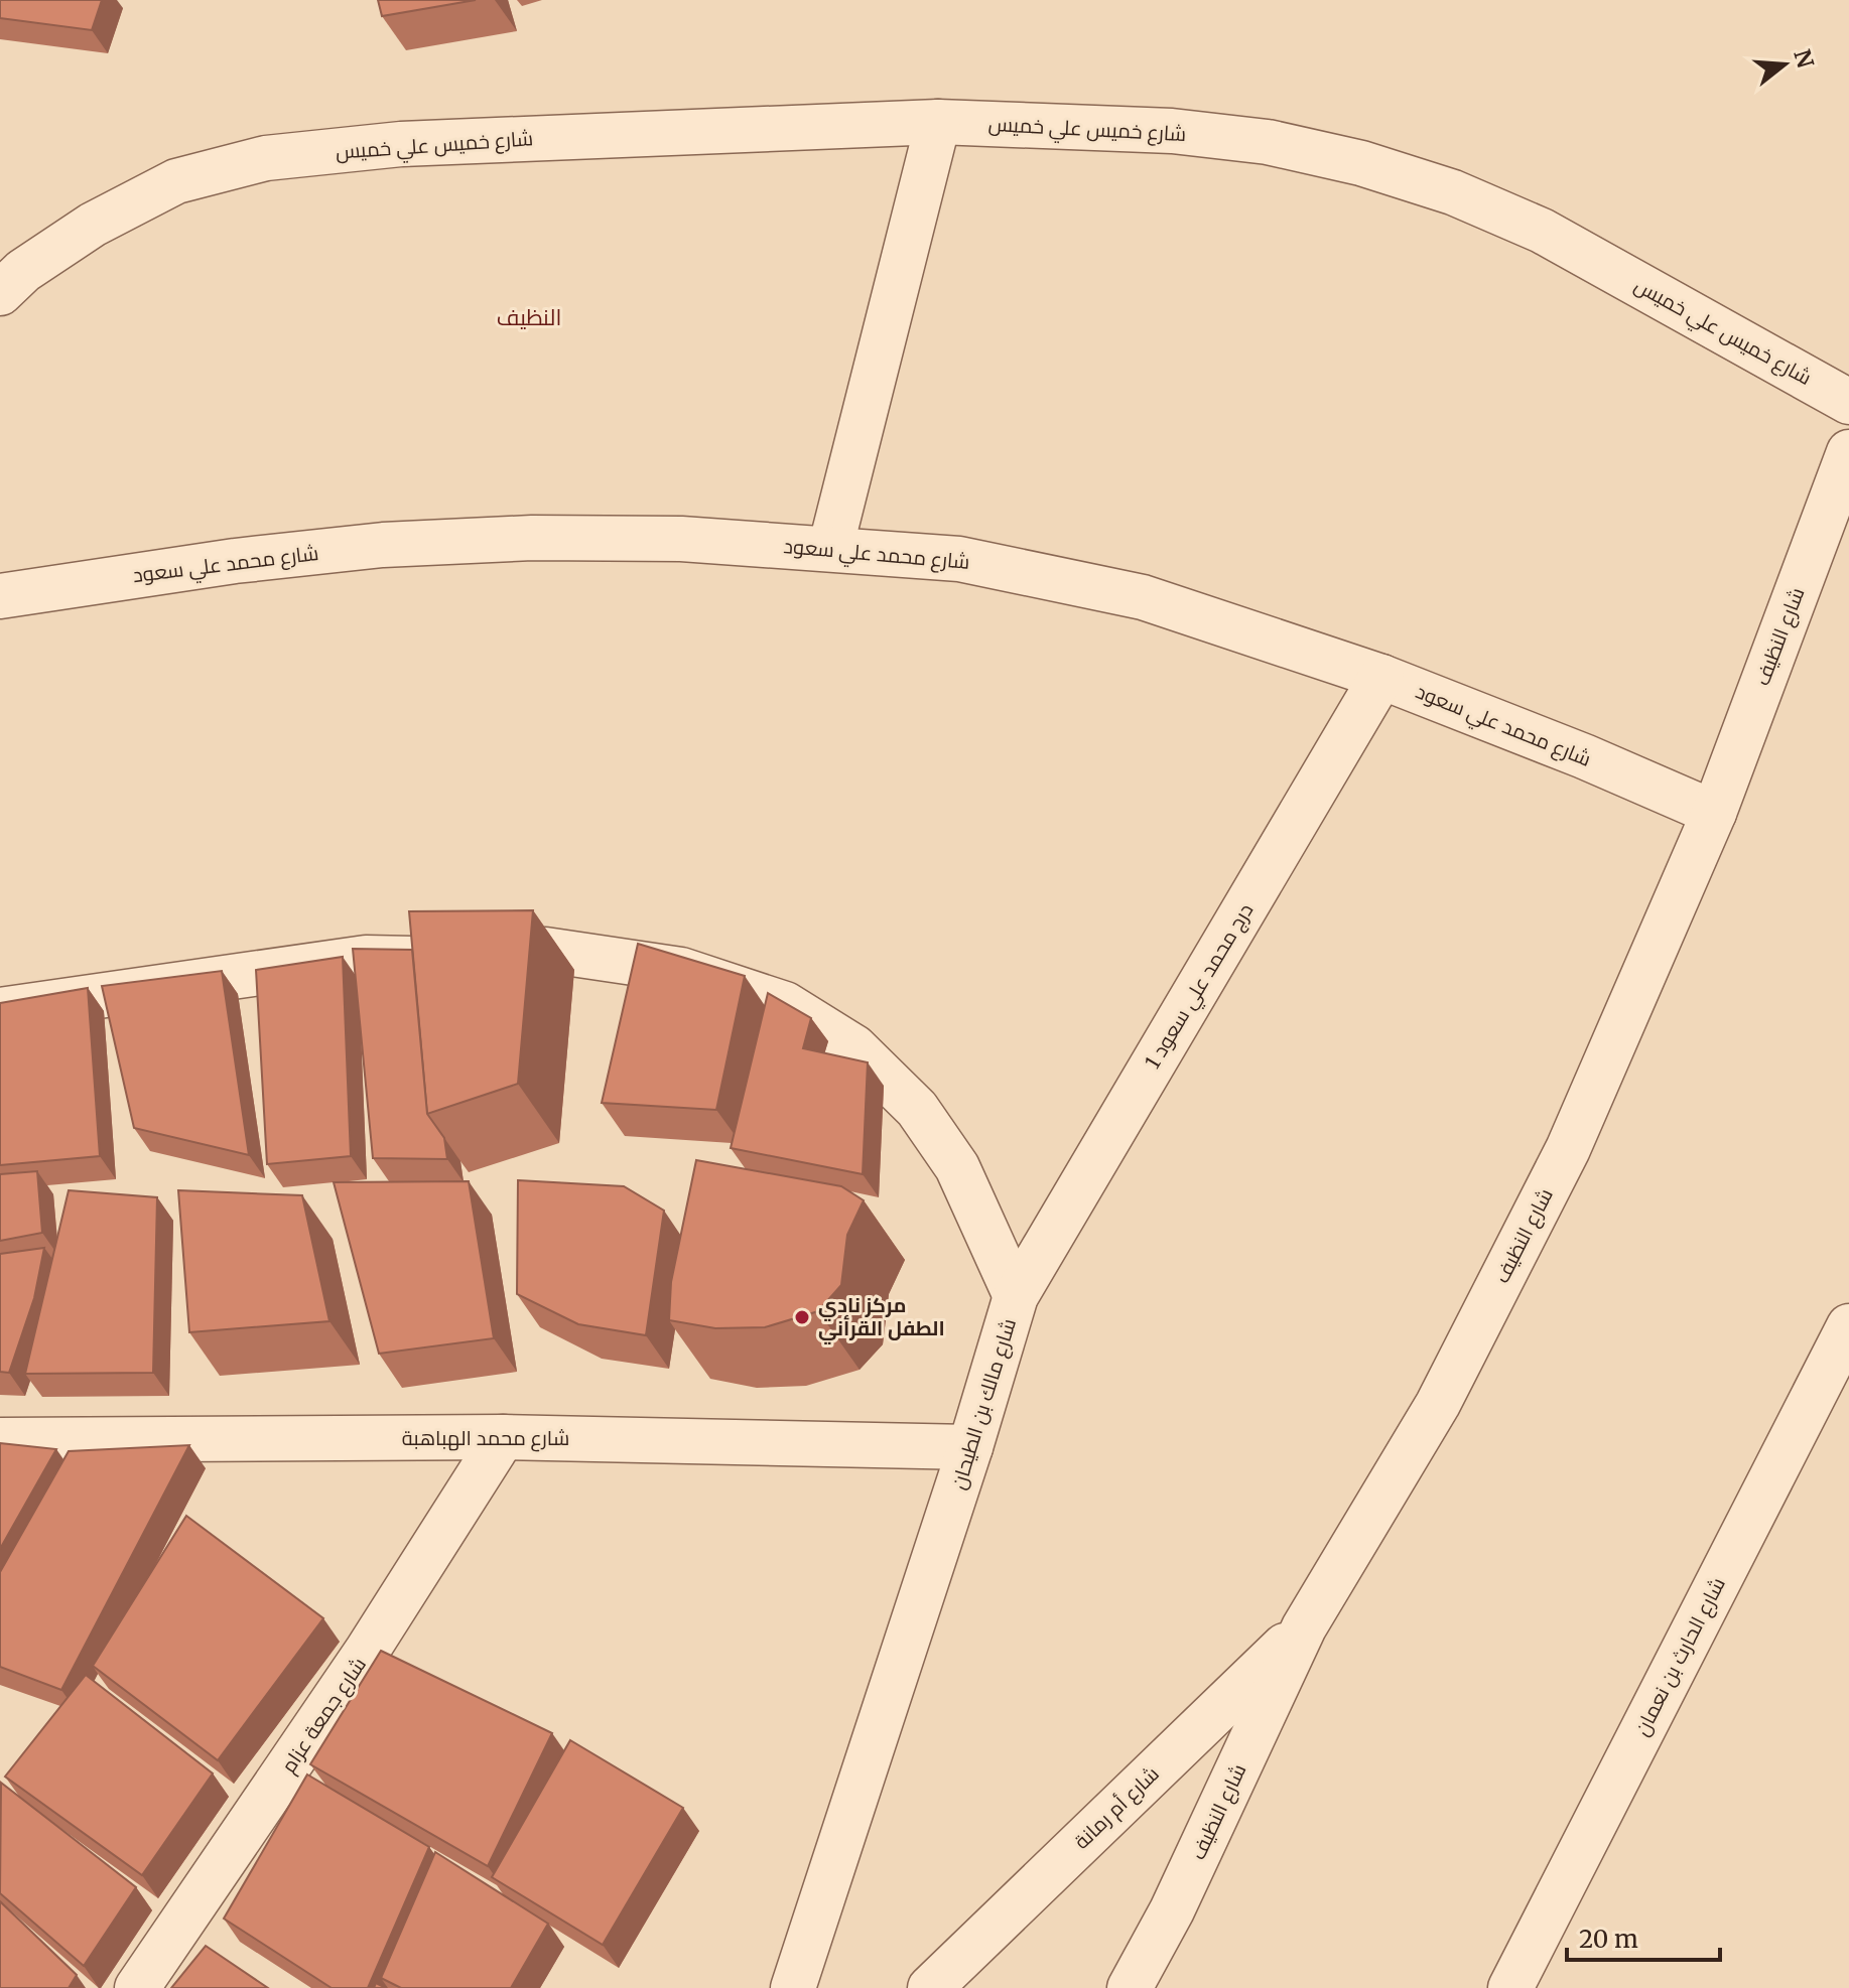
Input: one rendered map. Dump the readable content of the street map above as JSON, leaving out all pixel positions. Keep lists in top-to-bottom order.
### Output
{
  "streets": {
    "street": [
      "شارع خميس علي خميس",
      "شارع محمد علي سعود",
      "شارع النظيف",
      "درج محمد علي سعود 1",
      "شارع مالك بن الطيحان",
      "شارع محمد الهباهبة",
      "شارع الحارث بن نعمان",
      "شارع جمعة عزام",
      "شارع أم رمانة"
    ]
  },
  "crossings": [
    ["شارع محمد علي سعود", "شارع النظيف"],
    ["شارع محمد علي سعود", "درج محمد علي سعود 1"],
    ["شارع النظيف", "شارع أم رمانة"],
    ["درج محمد علي سعود 1", "شارع مالك بن الطيحان"],
    ["شارع مالك بن الطيحان", "شارع محمد الهباهبة"],
    ["شارع محمد الهباهبة", "شارع جمعة عزام"]
  ],
  "districts": ["النظيف"],
  "places": ["مركز نادي الطفل القرأني"],
  "scale_bar": "20 m",
  "north": "right"
}
